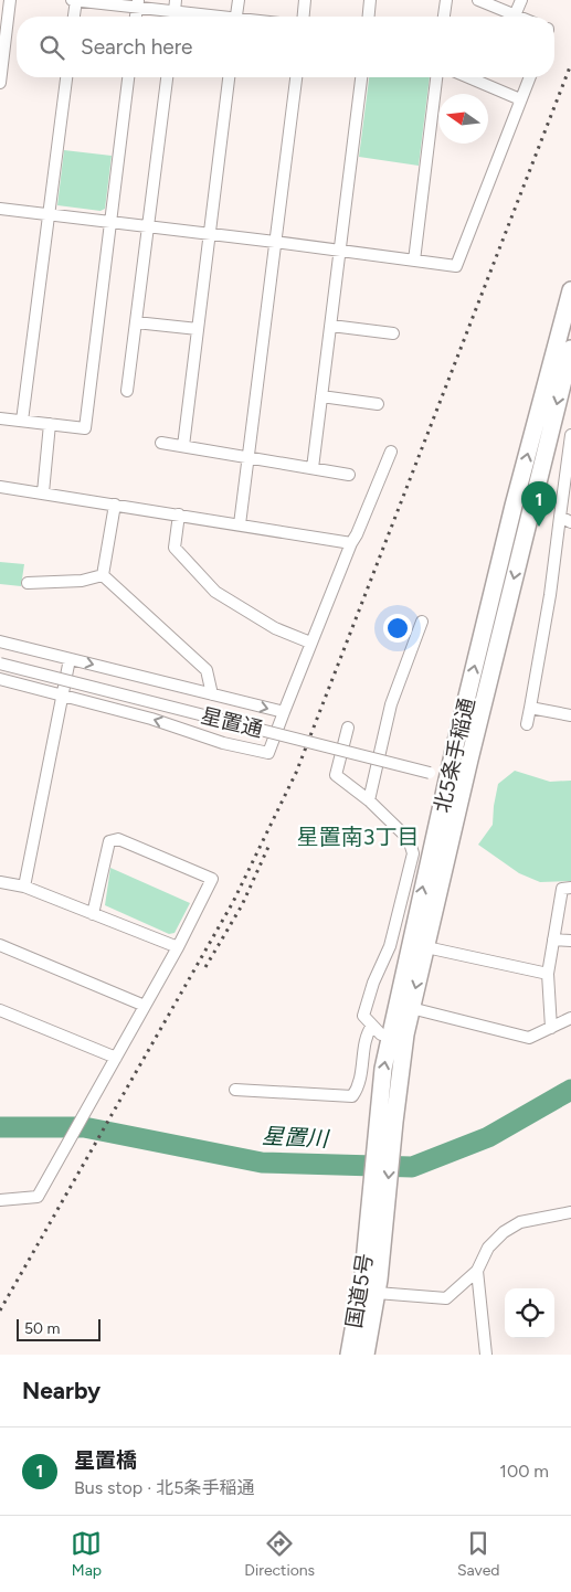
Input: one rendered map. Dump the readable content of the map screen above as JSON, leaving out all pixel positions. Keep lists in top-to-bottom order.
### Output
{
  "streets": {
    "highway": ["北5条手稲通", "国道5号"],
    "street": ["星置通"]
  },
  "crossings": [
    ["星置通", "北5条手稲通"],
    ["北5条手稲通", "国道5号"]
  ],
  "districts": ["星置南3丁目"],
  "water": ["星置川"],
  "scale_bar": "50 m",
  "north": "left",
  "page": {
    "search": "Search here",
    "pins": "1",
    "scale": "50 m",
    "heading": "Nearby",
    "list": [
      {
        "mark": "1",
        "name": "星置橋",
        "note": "Bus stop · 北5条手稲通",
        "value": "100 m"
      }
    ],
    "nav": ["Map", "Directions", "Saved"]
  }
}
